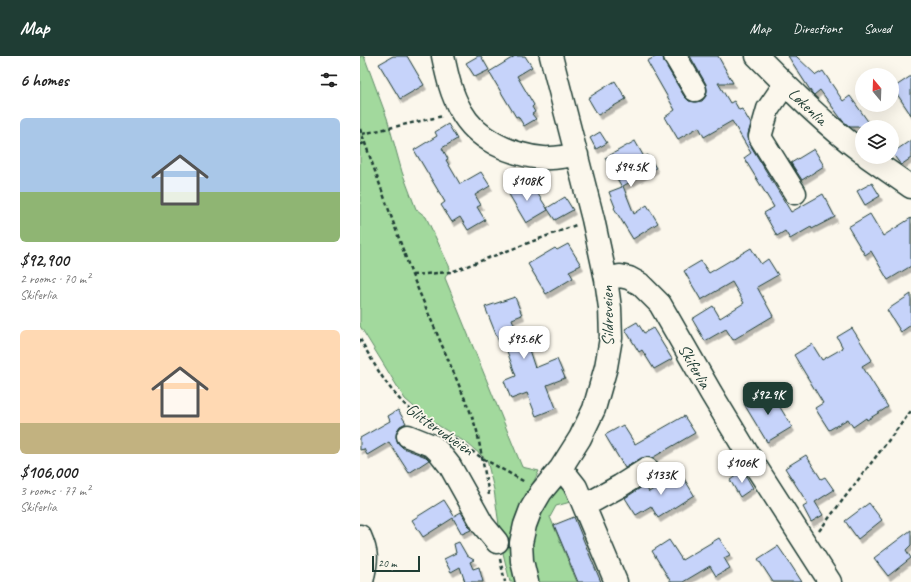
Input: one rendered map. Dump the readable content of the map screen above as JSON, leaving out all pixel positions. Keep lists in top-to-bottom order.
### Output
{
  "streets": {
    "street": [
      "Løkenlia",
      "Sildreveien",
      "Skiferlia",
      "Glitterudveien"
    ]
  },
  "crossings": [
    ["Sildreveien", "Skiferlia"]
  ],
  "scale_bar": "20 m",
  "north": "top",
  "page": {
    "header": "Map",
    "nav": ["Map", "Directions", "Saved"],
    "heading": "6 homes",
    "list": [
      {
        "name": "$92,900",
        "note": "2 rooms · 70 m² · Skiferlia"
      },
      {
        "name": "$106,000",
        "note": "3 rooms · 77 m² · Skiferlia"
      }
    ],
    "price": [
      "$94.5K",
      "$108K",
      "$95.6K",
      "$92.9K",
      "$106K",
      "$133K"
    ],
    "scale": "20 m"
  }
}
